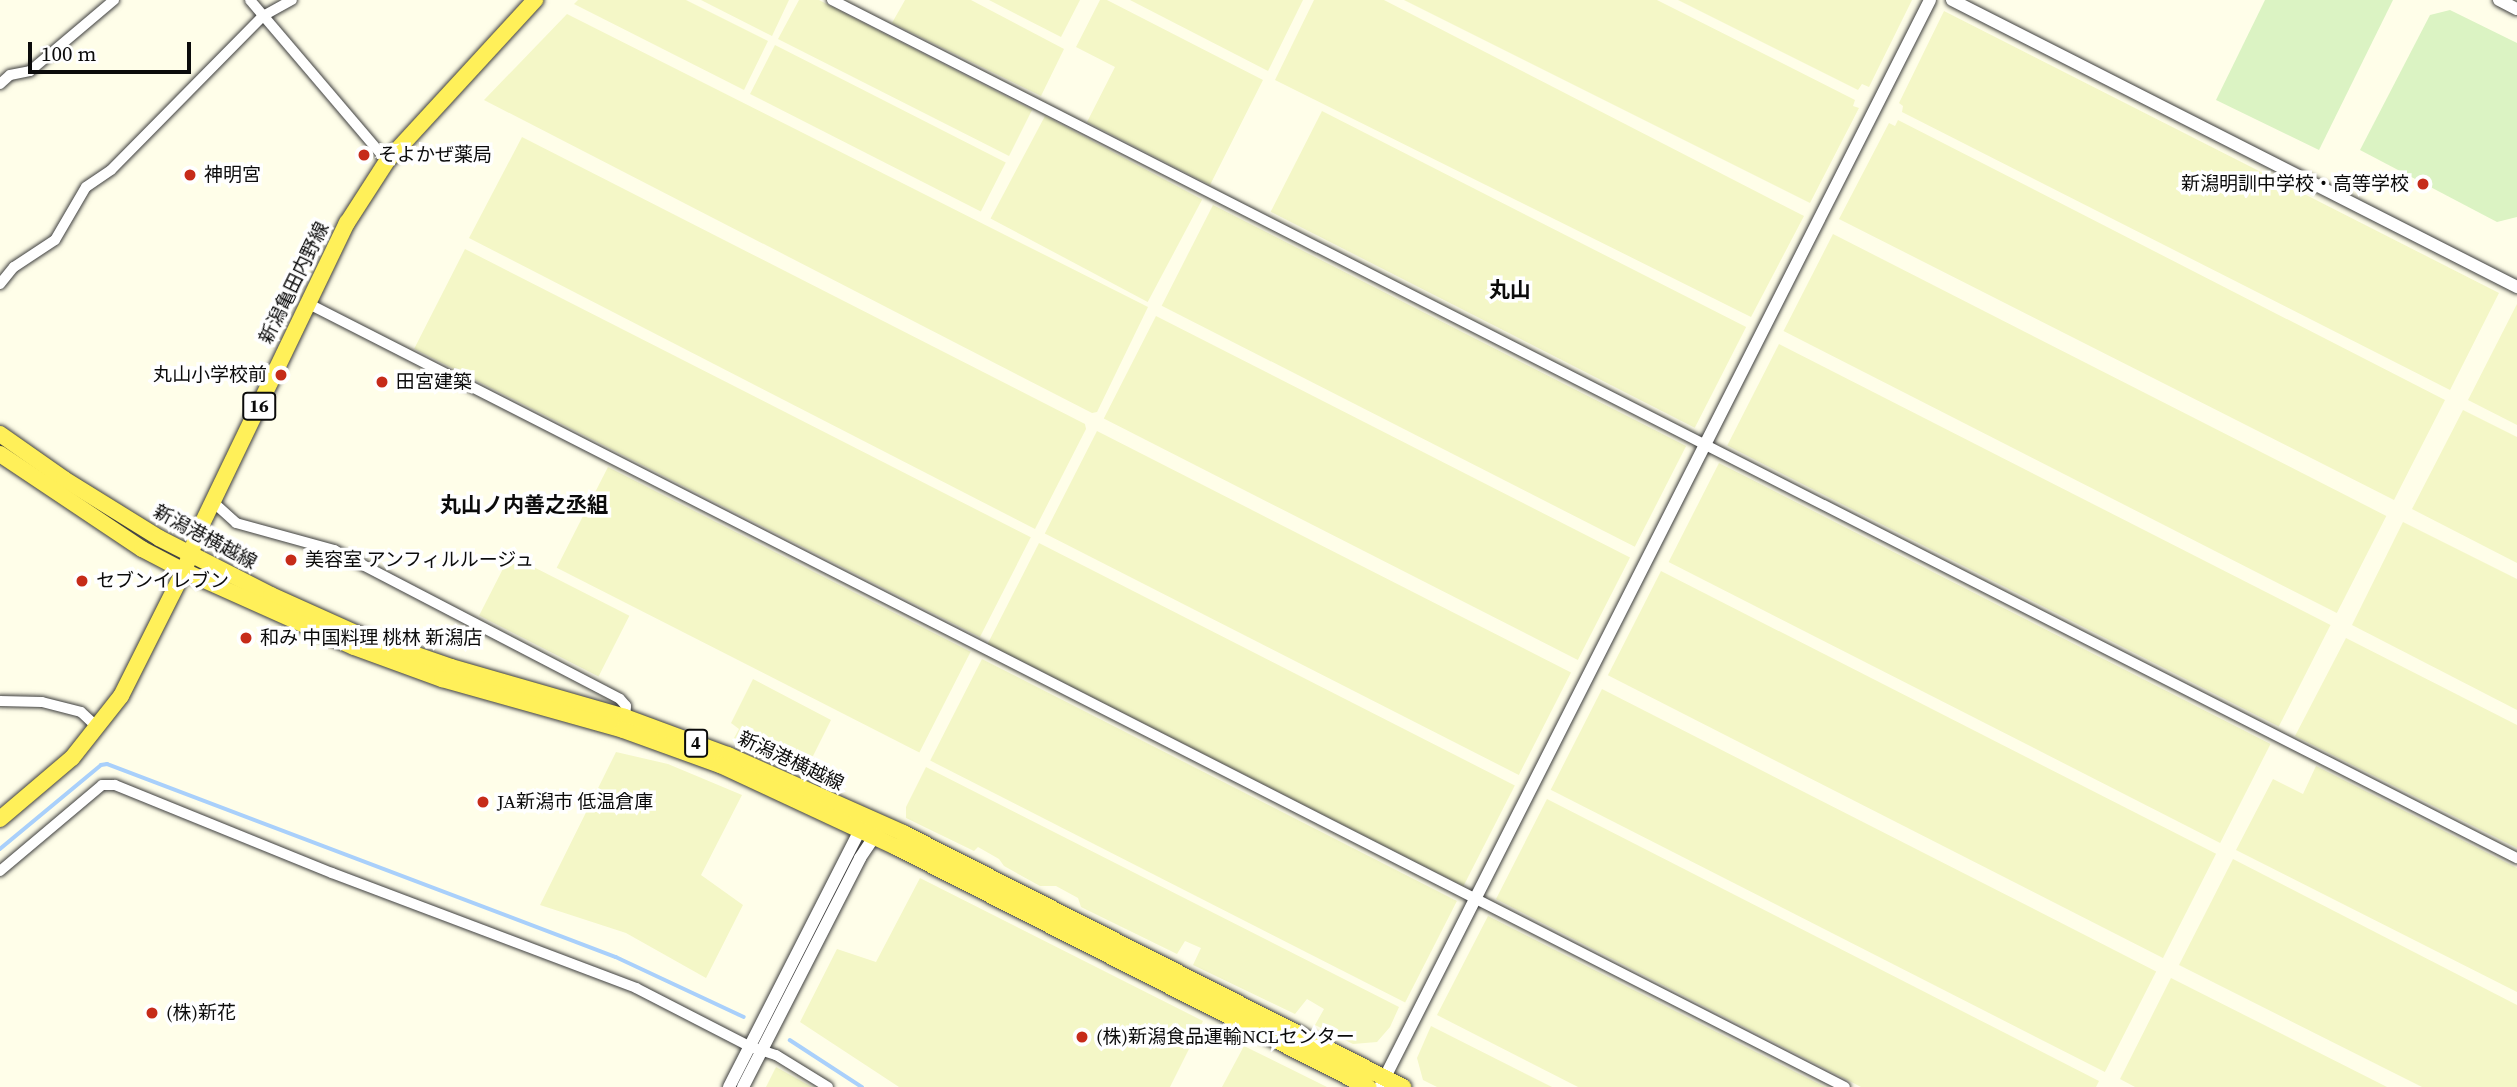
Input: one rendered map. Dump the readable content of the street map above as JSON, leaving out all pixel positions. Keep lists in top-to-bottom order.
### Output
{
  "streets": {
    "main road": [
      "新潟亀田内野線",
      "16",
      "新潟港横越線",
      "4"
    ]
  },
  "crossings": [
    ["新潟亀田内野線", "新潟港横越線"]
  ],
  "districts": ["丸山", "丸山ノ内善之丞組"],
  "places": [
    "そよかぜ薬局",
    "神明宮",
    "新潟明訓中学校・高等学校",
    "丸山小学校前",
    "田宮建築",
    "美容室 アンフィルルージュ",
    "セブンイレブン",
    "和み 中国料理 桃林 新潟店",
    "JA新潟市 低温倉庫",
    "(株)新花",
    "(株)新潟食品運輸NCLセンター"
  ],
  "scale_bar": "100 m"
}
